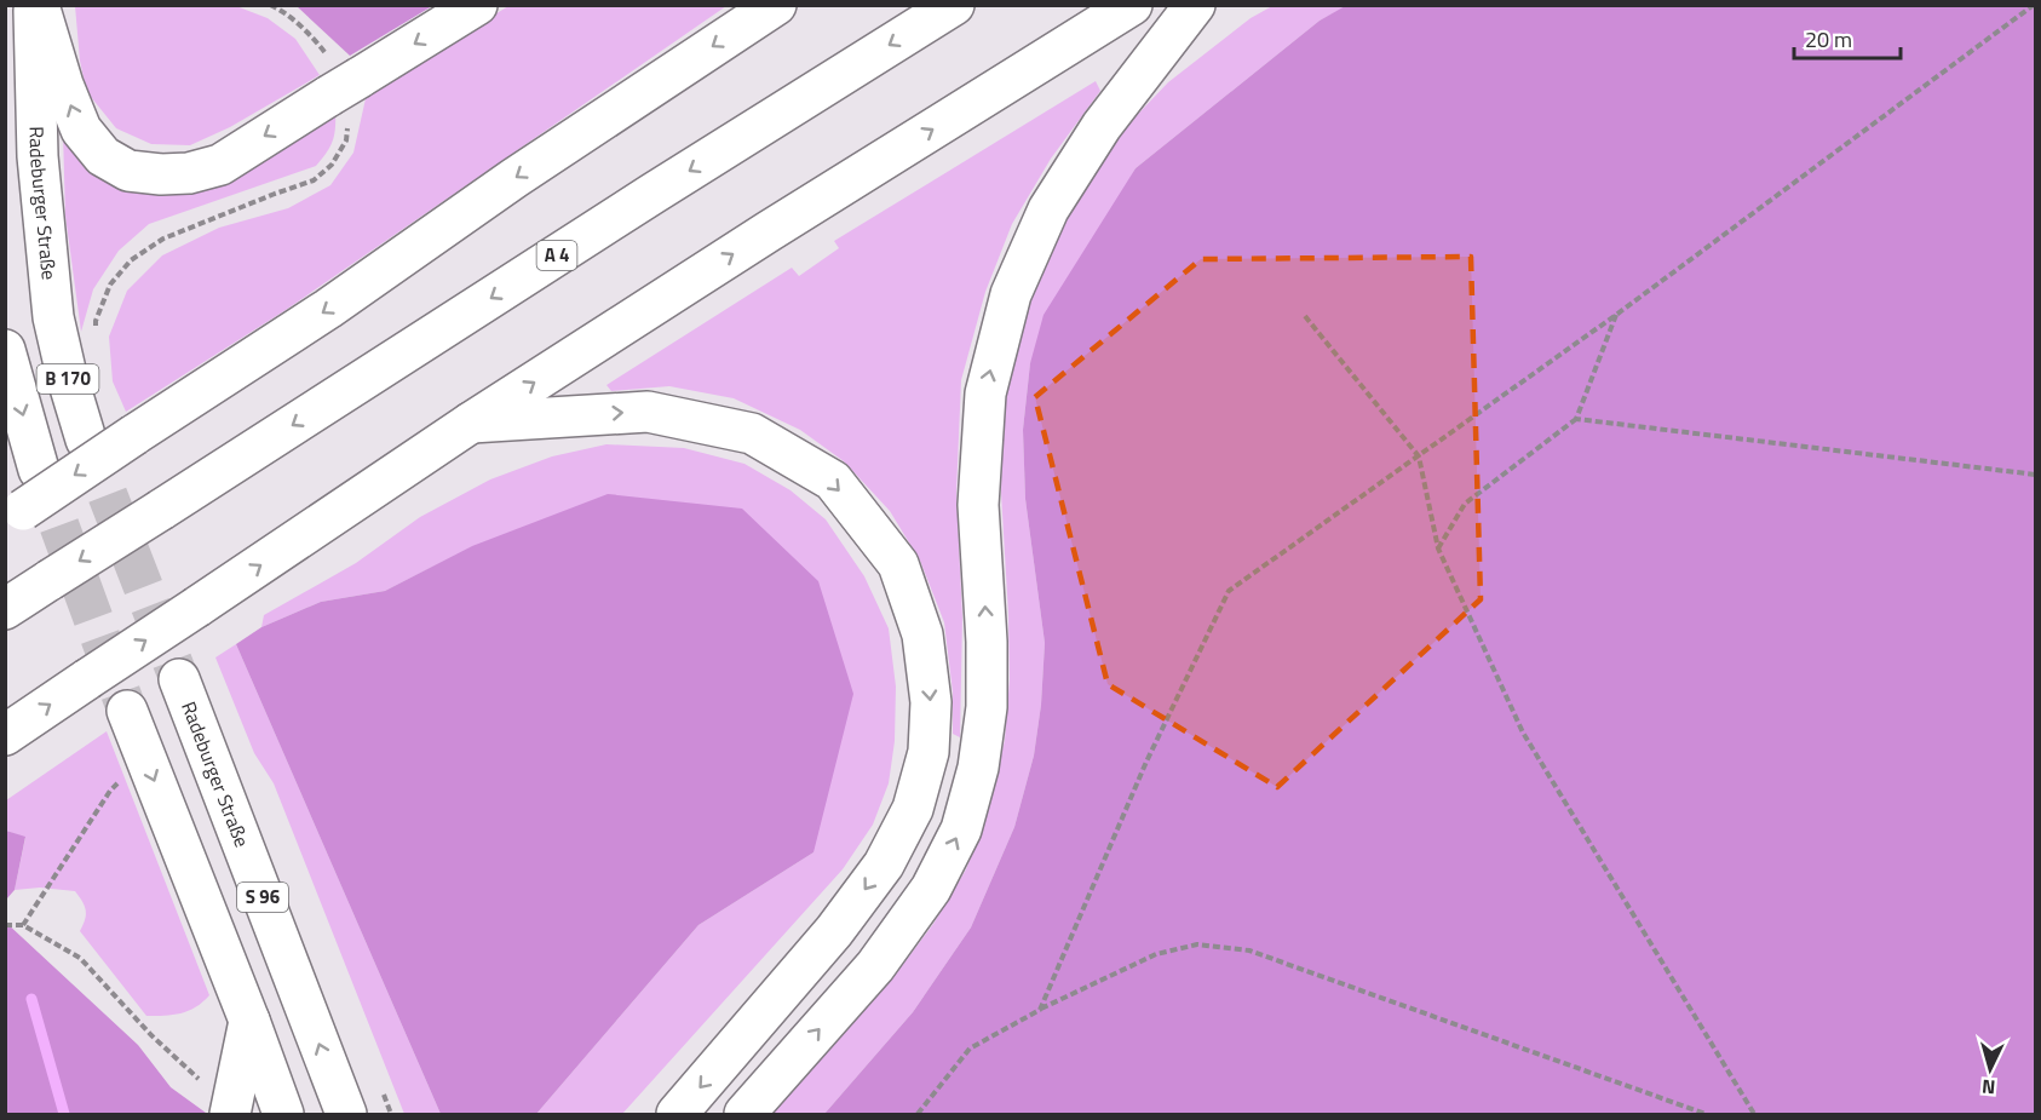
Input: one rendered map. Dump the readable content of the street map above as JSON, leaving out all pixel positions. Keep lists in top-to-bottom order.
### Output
{
  "streets": {
    "main road": [
      "Radeburger Straße",
      "A 4",
      "B 170",
      "S 96"
    ]
  },
  "scale_bar": "20 m",
  "north": "bottom"
}
